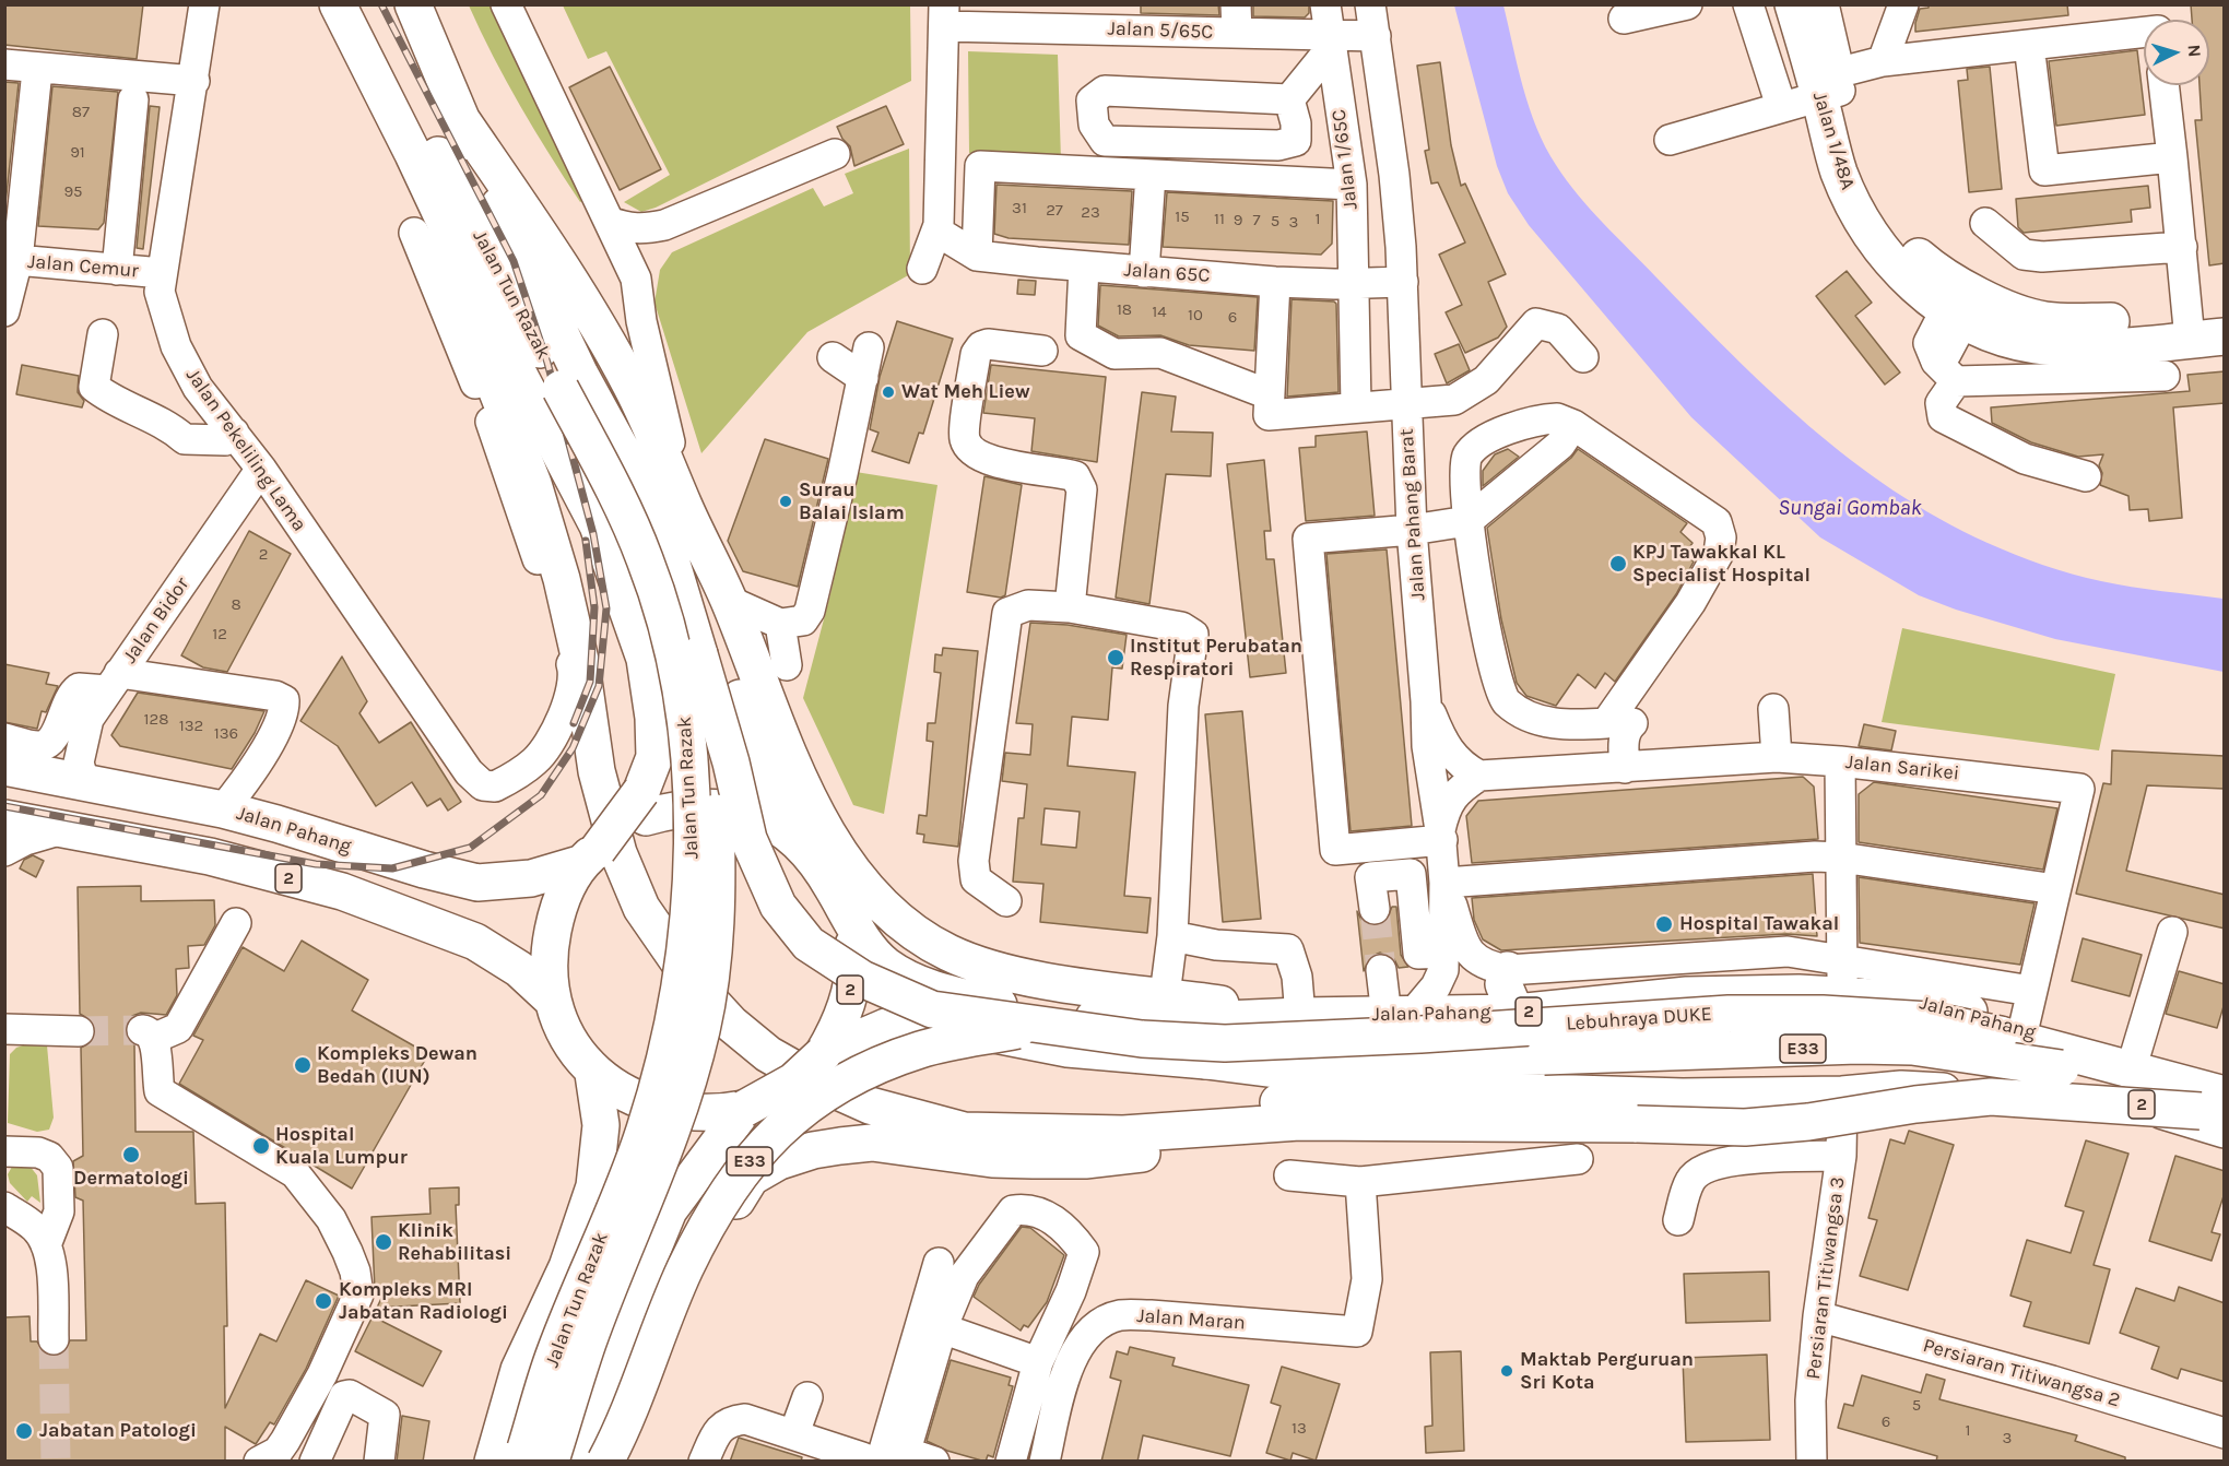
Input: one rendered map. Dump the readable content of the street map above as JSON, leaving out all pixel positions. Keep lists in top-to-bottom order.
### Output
{
  "streets": {
    "main road": [
      "Jalan 1/48A",
      "Jalan Tun Razak",
      "Jalan Pahang",
      "2",
      "Lebuhraya DUKE",
      "E33"
    ],
    "street": [
      "Jalan 5/65C",
      "Jalan 1/65C",
      "Jalan Cemur",
      "Jalan 65C",
      "Jalan Pekeliling Lama",
      "Jalan Pahang Barat",
      "Jalan Bidor",
      "Jalan Sarikei",
      "Persiaran Titiwangsa 3",
      "Jalan Maran",
      "Persiaran Titiwangsa 2"
    ]
  },
  "crossings": [
    ["Jalan 5/65C", "Jalan 1/65C"],
    ["Jalan 5/65C", "Jalan Pahang Barat"],
    ["Jalan 1/65C", "Jalan 65C"],
    ["Jalan Cemur", "Jalan Pekeliling Lama"],
    ["Jalan 65C", "Jalan Pahang Barat"],
    ["Jalan Tun Razak", "Jalan Pekeliling Lama"],
    ["Jalan Tun Razak", "2"],
    ["Jalan Tun Razak", "E33"],
    ["Jalan Pekeliling Lama", "Jalan Bidor"],
    ["Jalan Pahang Barat", "Jalan Pahang"],
    ["Jalan Bidor", "Jalan Pahang"],
    ["Jalan Sarikei", "Jalan Pahang"],
    ["Jalan Pahang", "2"],
    ["Jalan Pahang", "Lebuhraya DUKE"],
    ["2", "Lebuhraya DUKE"],
    ["2", "Persiaran Titiwangsa 3"],
    ["Lebuhraya DUKE", "E33"],
    ["Persiaran Titiwangsa 3", "Persiaran Titiwangsa 2"]
  ],
  "water": ["Sungai Gombak"],
  "places": [
    "Wat Meh Liew",
    "Surau Balai Islam",
    "KPJ Tawakkal KL Specialist Hospital",
    "Institut Perubatan Respiratori",
    "Hospital Tawakal",
    "Kompleks Dewan Bedah (IUN)",
    "Hospital Kuala Lumpur",
    "Dermatologi",
    "Klinik Rehabilitasi",
    "Kompleks MRI Jabatan Radiologi",
    "Maktab Perguruan Sri Kota",
    "Jabatan Patologi"
  ],
  "house_numbers": [
    "87",
    "91",
    "95",
    "31",
    "27",
    "23",
    "15",
    "11",
    "1",
    "9",
    "7",
    "5",
    "3",
    "18",
    "14",
    "10",
    "6",
    "2",
    "8",
    "12",
    "128",
    "132",
    "136",
    "5",
    "6",
    "13",
    "1",
    "3"
  ],
  "north": "right"
}
